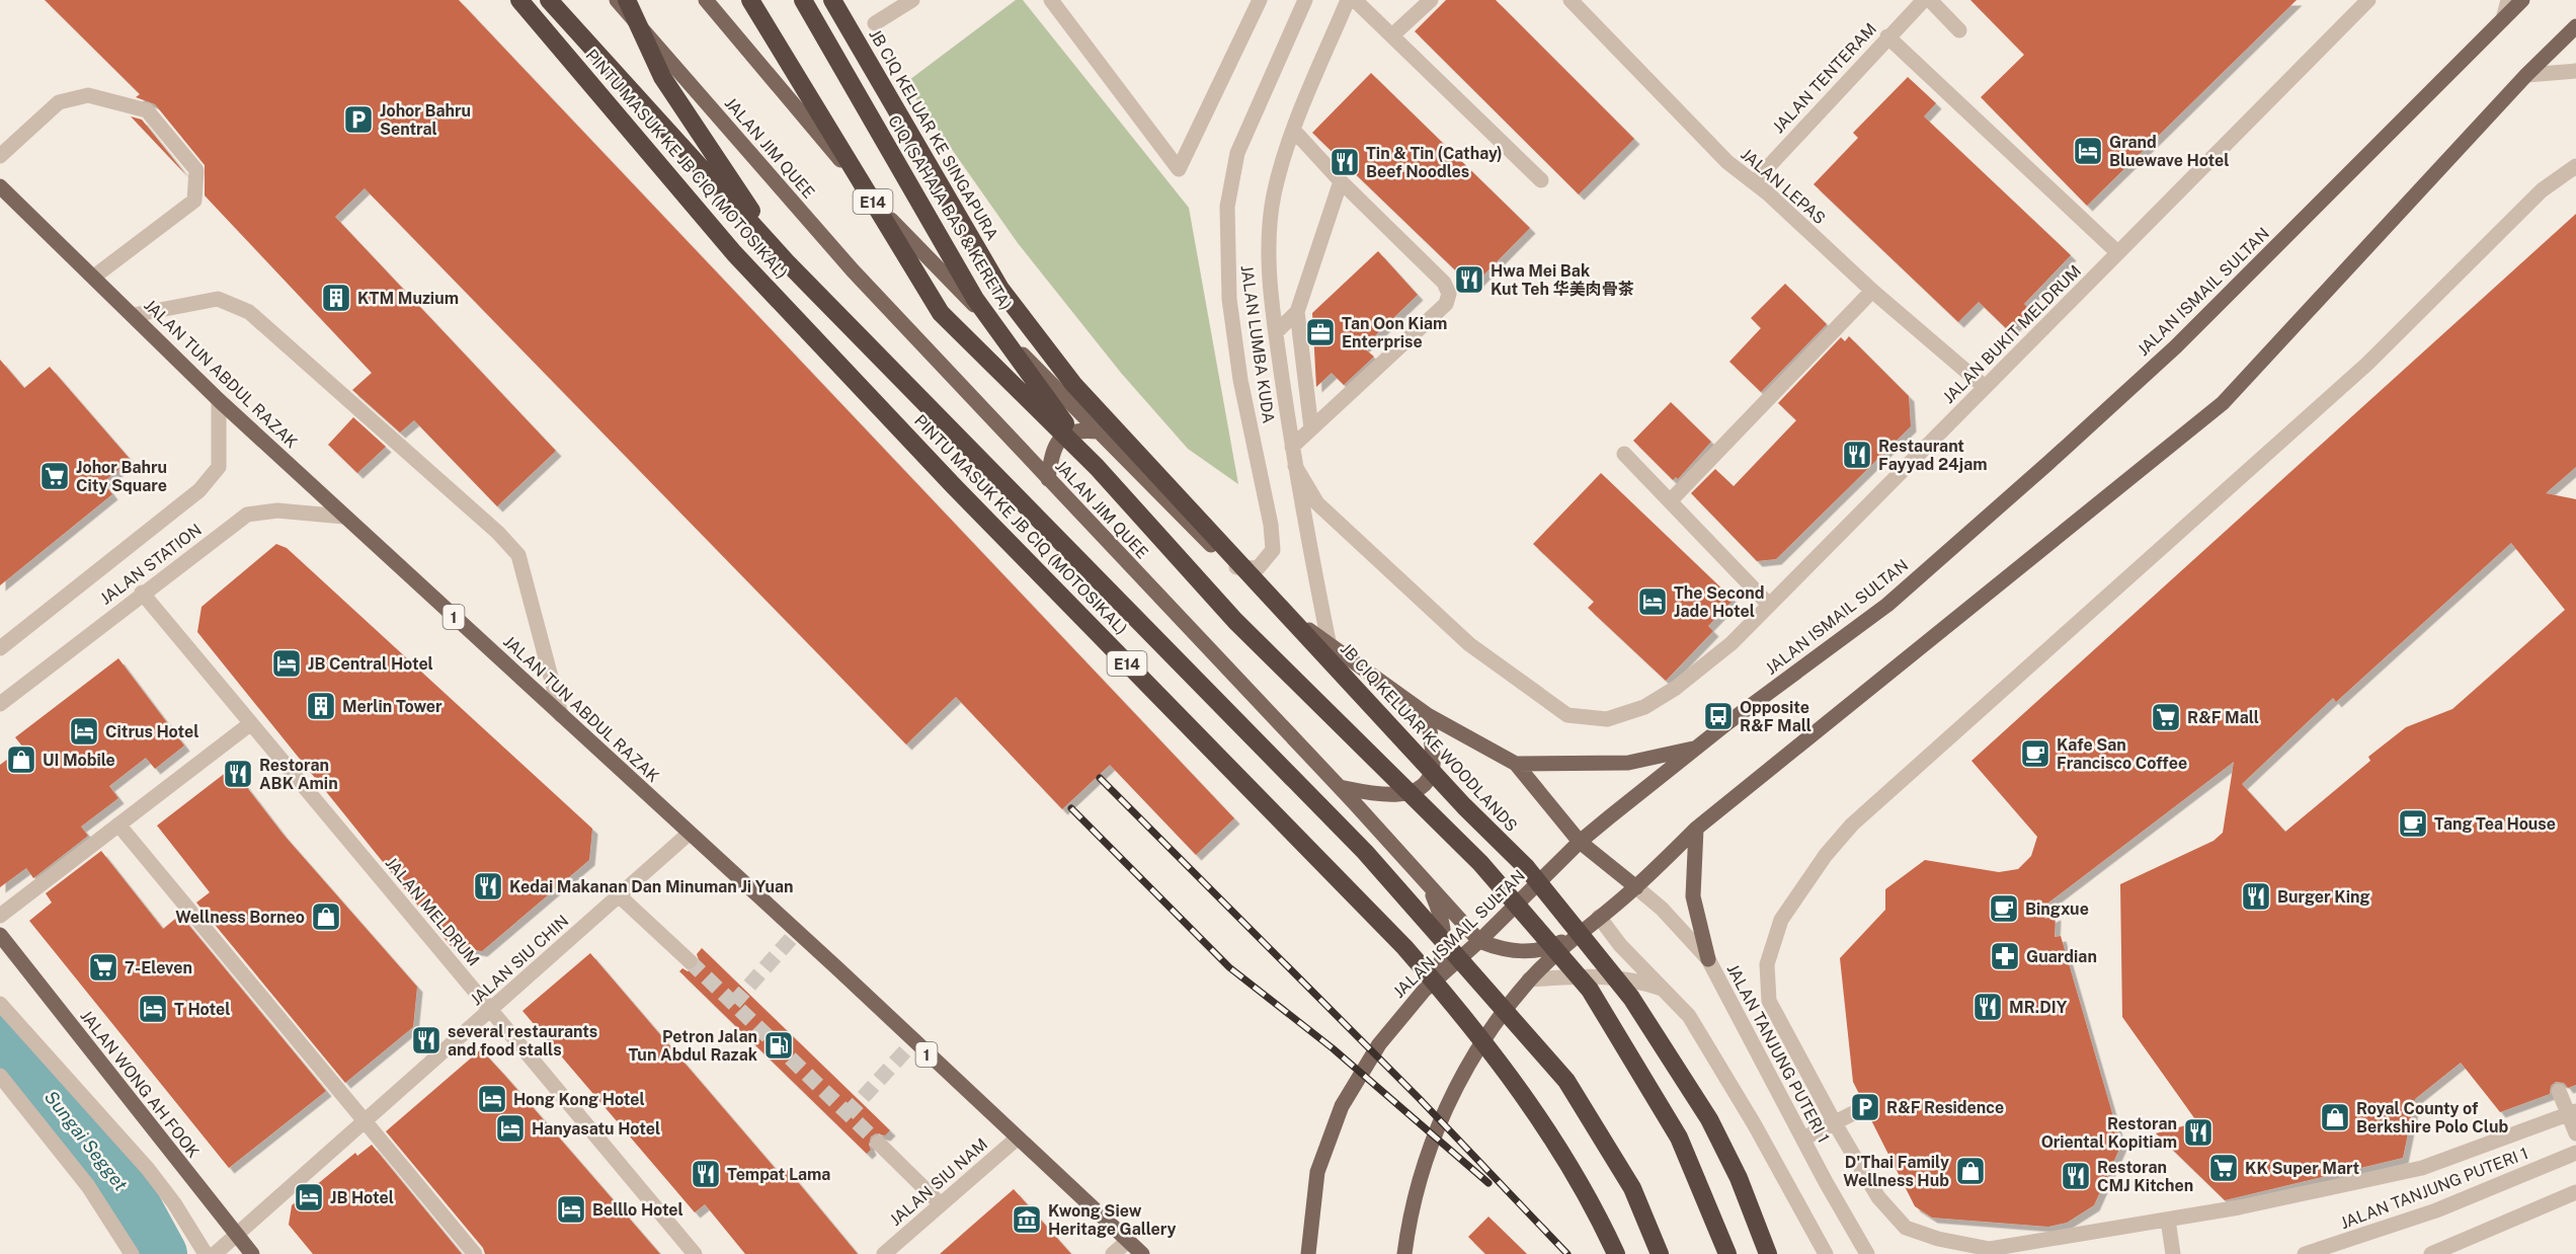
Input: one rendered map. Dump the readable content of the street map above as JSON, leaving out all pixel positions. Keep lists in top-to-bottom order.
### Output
{
  "streets": {
    "highway": [
      "JB CIQ KELUAR KE SINGAPURA",
      "PINTU MASUK KE JB CIQ (MOTOSIKAL)",
      "E14",
      "CIQ (SAHAJA BAS & KERETA)",
      "JB CIQ KELUAR KE WOODLANDS"
    ],
    "main road": [
      "JALAN JIM QUEE",
      "JALAN ISMAIL SULTAN",
      "JALAN TUN ABDUL RAZAK",
      "1",
      "JALAN WONG AH FOOK"
    ],
    "street": [
      "JALAN TENTERAM",
      "JALAN LEPAS",
      "JALAN BUKIT MELDRUM",
      "JALAN LUMBA KUDA",
      "JALAN STATION",
      "JALAN MELDRUM",
      "JALAN SIU CHIN",
      "JALAN TANJUNG PUTERI 1",
      "JALAN SIU NAM"
    ]
  },
  "crossings": [
    ["JALAN TENTERAM", "JALAN LEPAS"],
    ["JB CIQ KELUAR KE SINGAPURA", "JB CIQ KELUAR KE WOODLANDS"],
    ["JALAN JIM QUEE", "JALAN ISMAIL SULTAN"],
    ["JALAN LEPAS", "JALAN BUKIT MELDRUM"],
    ["E14", "CIQ (SAHAJA BAS & KERETA)"],
    ["JALAN BUKIT MELDRUM", "JALAN LUMBA KUDA"],
    ["JALAN TUN ABDUL RAZAK", "JALAN STATION"],
    ["JALAN TUN ABDUL RAZAK", "JALAN SIU CHIN"],
    ["JALAN TUN ABDUL RAZAK", "JALAN SIU NAM"],
    ["JALAN STATION", "JALAN MELDRUM"],
    ["JALAN MELDRUM", "JALAN SIU CHIN"],
    ["JALAN SIU CHIN", "JALAN WONG AH FOOK"]
  ],
  "water": ["Sungai Segget"],
  "places": {
    "parking": ["Johor Bahru Sentral", "R&F Residence"],
    "hotel": [
      "Grand Bluewave Hotel",
      "The Second Jade Hotel",
      "JB Central Hotel",
      "Citrus Hotel",
      "T Hotel",
      "Hong Kong Hotel",
      "Hanyasatu Hotel",
      "JB Hotel",
      "Belllo Hotel"
    ],
    "restaurant": [
      "Tin & Tin (Cathay) Beef Noodles",
      "Hwa Mei Bak Kut Teh 华美肉骨茶",
      "Restaurant Fayyad 24jam",
      "Restoran ABK Amin",
      "Kedai Makanan Dan Minuman Ji Yuan",
      "Burger King",
      "MR.DIY",
      "several restaurants and food stalls",
      "Restoran Oriental Kopitiam",
      "Tempat Lama",
      "Restoran CMJ Kitchen"
    ],
    "building": ["KTM Muzium", "Merlin Tower"],
    "office": ["Tan Oon Kiam Enterprise"],
    "supermarket": [
      "Johor Bahru City Square",
      "R&F Mall",
      "7-Eleven",
      "KK Super Mart"
    ],
    "bus stop": ["Opposite R&F Mall"],
    "cafe": ["Kafe San Francisco Coffee", "Tang Tea House", "Bingxue"],
    "shop": [
      "UI Mobile",
      "Wellness Borneo",
      "Royal County of Berkshire Polo Club",
      "D'Thai Family Wellness Hub"
    ],
    "pharmacy": ["Guardian"],
    "fuel station": ["Petron Jalan Tun Abdul Razak"],
    "museum": ["Kwong Siew Heritage Gallery"]
  }
}
